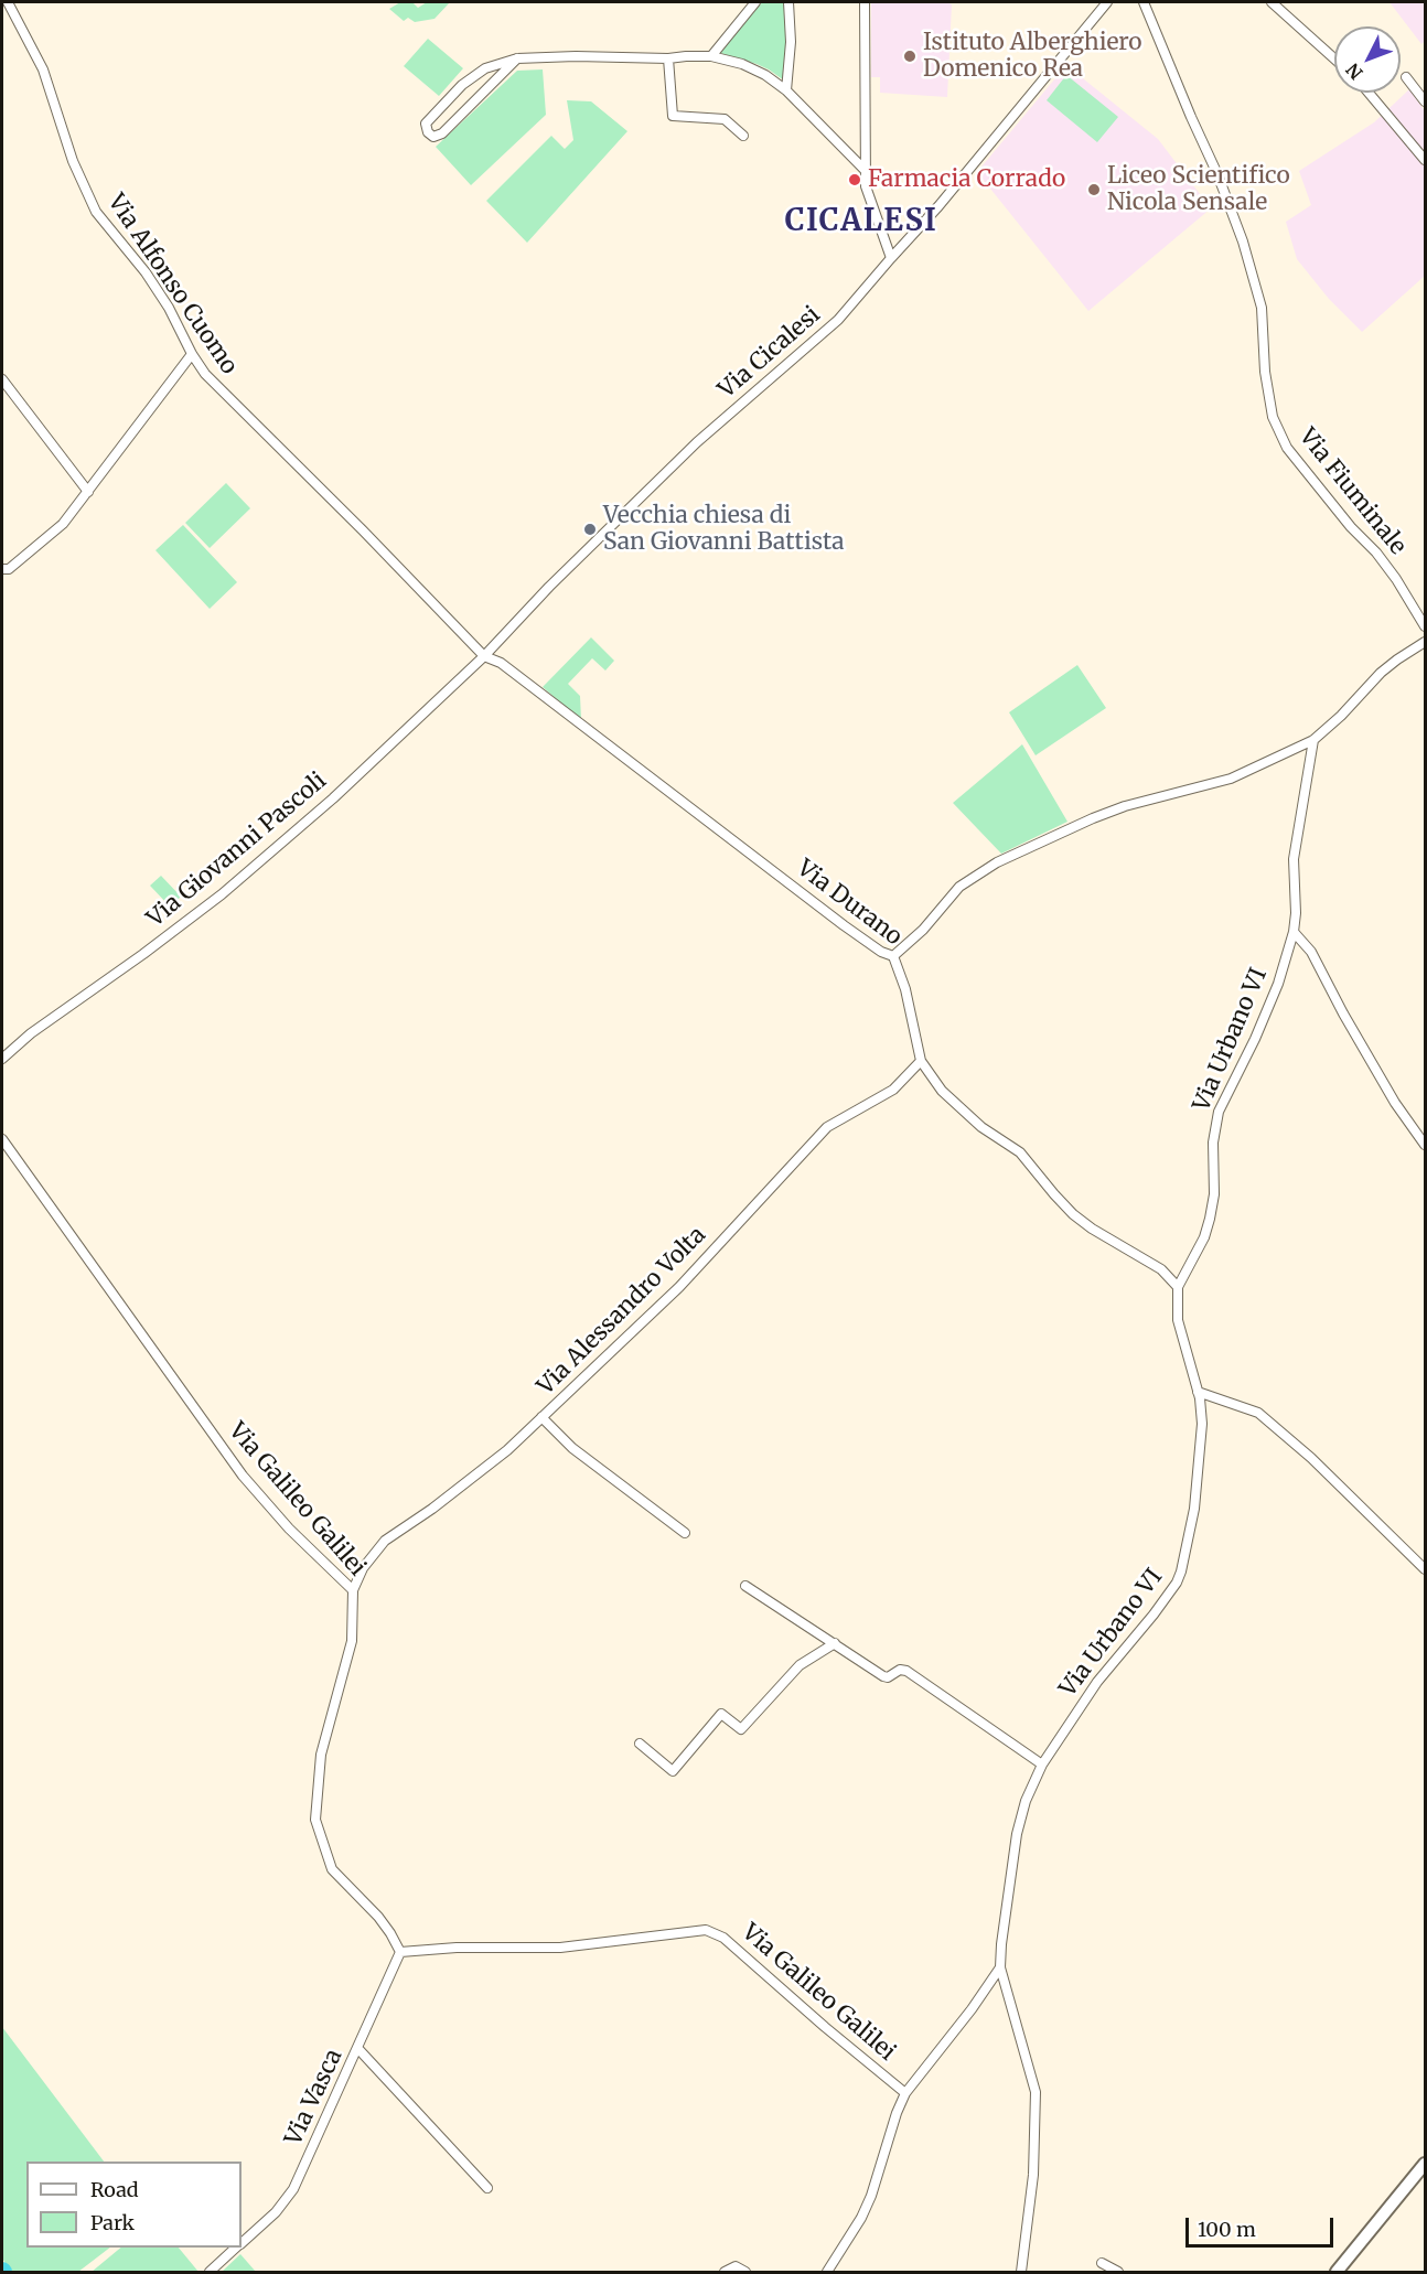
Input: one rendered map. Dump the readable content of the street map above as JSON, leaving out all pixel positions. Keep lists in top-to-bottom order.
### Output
{
  "streets": {
    "street": [
      "Via Alfonso Cuomo",
      "Via Cicalesi",
      "Via Fiuminale",
      "Via Giovanni Pascoli",
      "Via Durano",
      "Via Urbano VI",
      "Via Alessandro Volta",
      "Via Galileo Galilei",
      "Via Vasca"
    ]
  },
  "crossings": [
    ["Via Alfonso Cuomo", "Via Cicalesi"],
    ["Via Alfonso Cuomo", "Via Giovanni Pascoli"],
    ["Via Alfonso Cuomo", "Via Durano"],
    ["Via Cicalesi", "Via Giovanni Pascoli"],
    ["Via Cicalesi", "Via Durano"],
    ["Via Giovanni Pascoli", "Via Durano"],
    ["Via Durano", "Via Urbano VI"],
    ["Via Durano", "Via Alessandro Volta"],
    ["Via Alessandro Volta", "Via Galileo Galilei"],
    ["Via Galileo Galilei", "Via Vasca"]
  ],
  "districts": ["CICALESI"],
  "places": [
    "Istituto Alberghiero Domenico Rea",
    "Farmacia Corrado",
    "Liceo Scientifico Nicola Sensale",
    "Vecchia chiesa di San Giovanni Battista"
  ],
  "legend": ["Road", "Park"],
  "scale_bar": "100 m",
  "north": "bottom left"
}
